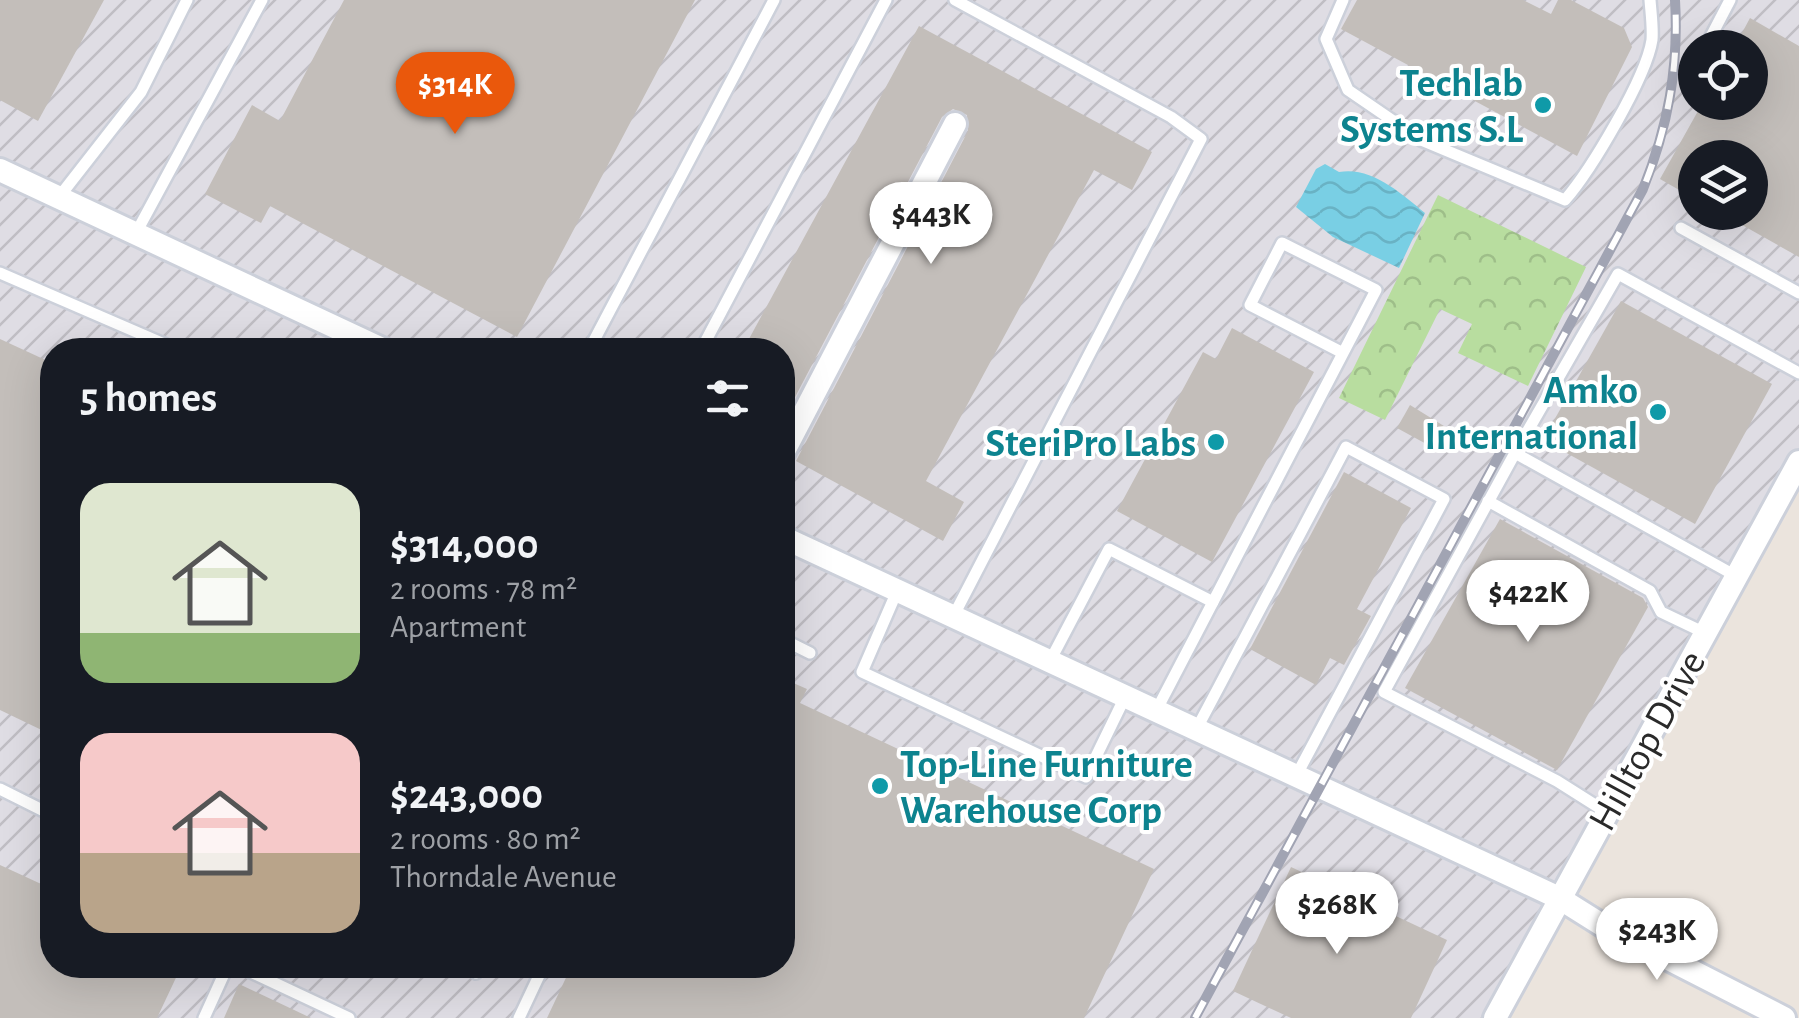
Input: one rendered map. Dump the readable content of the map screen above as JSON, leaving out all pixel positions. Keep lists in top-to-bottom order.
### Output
{
  "streets": {
    "street": ["Hilltop Drive"]
  },
  "places": [
    "Techlab Systems S.L",
    "Amko International",
    "SteriPro Labs",
    "Top-Line Furniture Warehouse Corp"
  ],
  "page": {
    "price": [
      "$314K",
      "$443K",
      "$422K",
      "$268K",
      "$243K"
    ],
    "heading": "5 homes",
    "list": [
      {
        "name": "$314,000",
        "note": "2 rooms · 78 m² · Apartment"
      },
      {
        "name": "$243,000",
        "note": "2 rooms · 80 m² · Thorndale Avenue"
      }
    ]
  }
}
